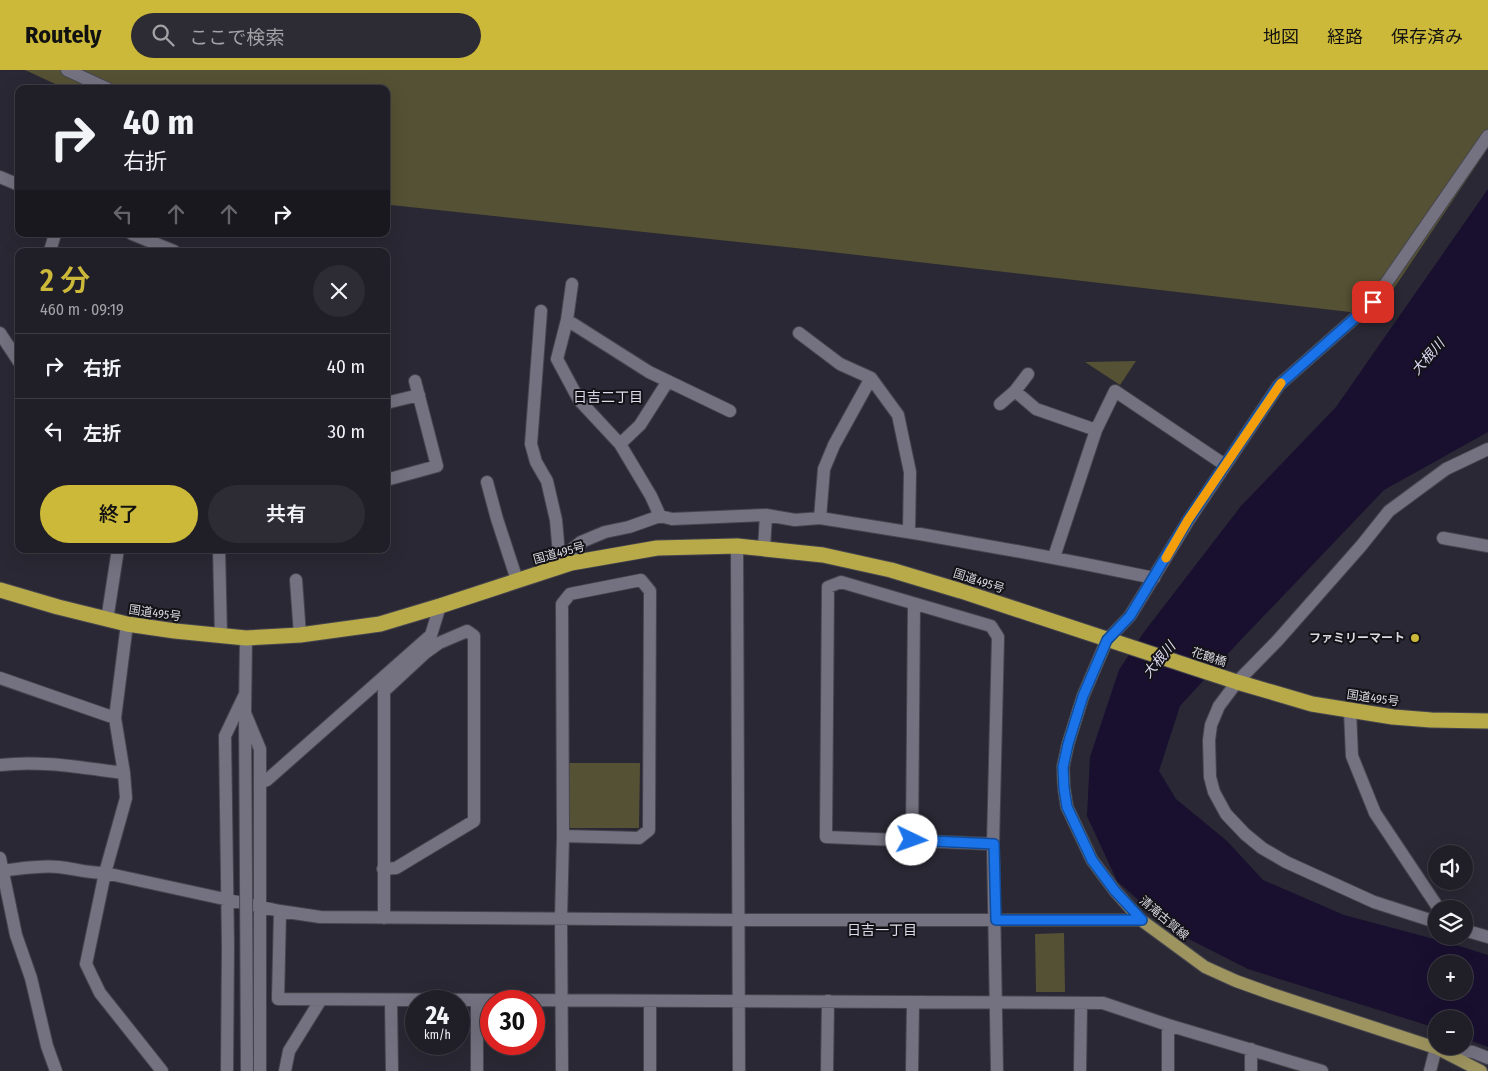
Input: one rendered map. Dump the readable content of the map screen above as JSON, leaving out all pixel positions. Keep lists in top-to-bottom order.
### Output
{
  "streets": {
    "highway": ["国道495号", "花鶴橋"],
    "main road": ["清滝古賀線"]
  },
  "crossings": [
    ["国道495号", "花鶴橋"],
    ["国道495号", "清滝古賀線"]
  ],
  "districts": ["日吉二丁目", "日吉一丁目"],
  "water": ["大根川"],
  "places": ["ファミリーマート"],
  "page": {
    "header": "Routely",
    "search": "ここで検索",
    "nav": ["地図", "経路", "保存済み"],
    "turn": ["40 m", "右折"],
    "heading": ["2 分", "460 m · 09:19"],
    "list": [
      {
        "name": "右折",
        "value": "40 m"
      },
      {
        "name": "左折",
        "value": "30 m"
      }
    ],
    "buttons": ["終了", "共有"],
    "map_buttons": ["+", "−"],
    "speed": "24 km/h",
    "limit": "30"
  }
}
